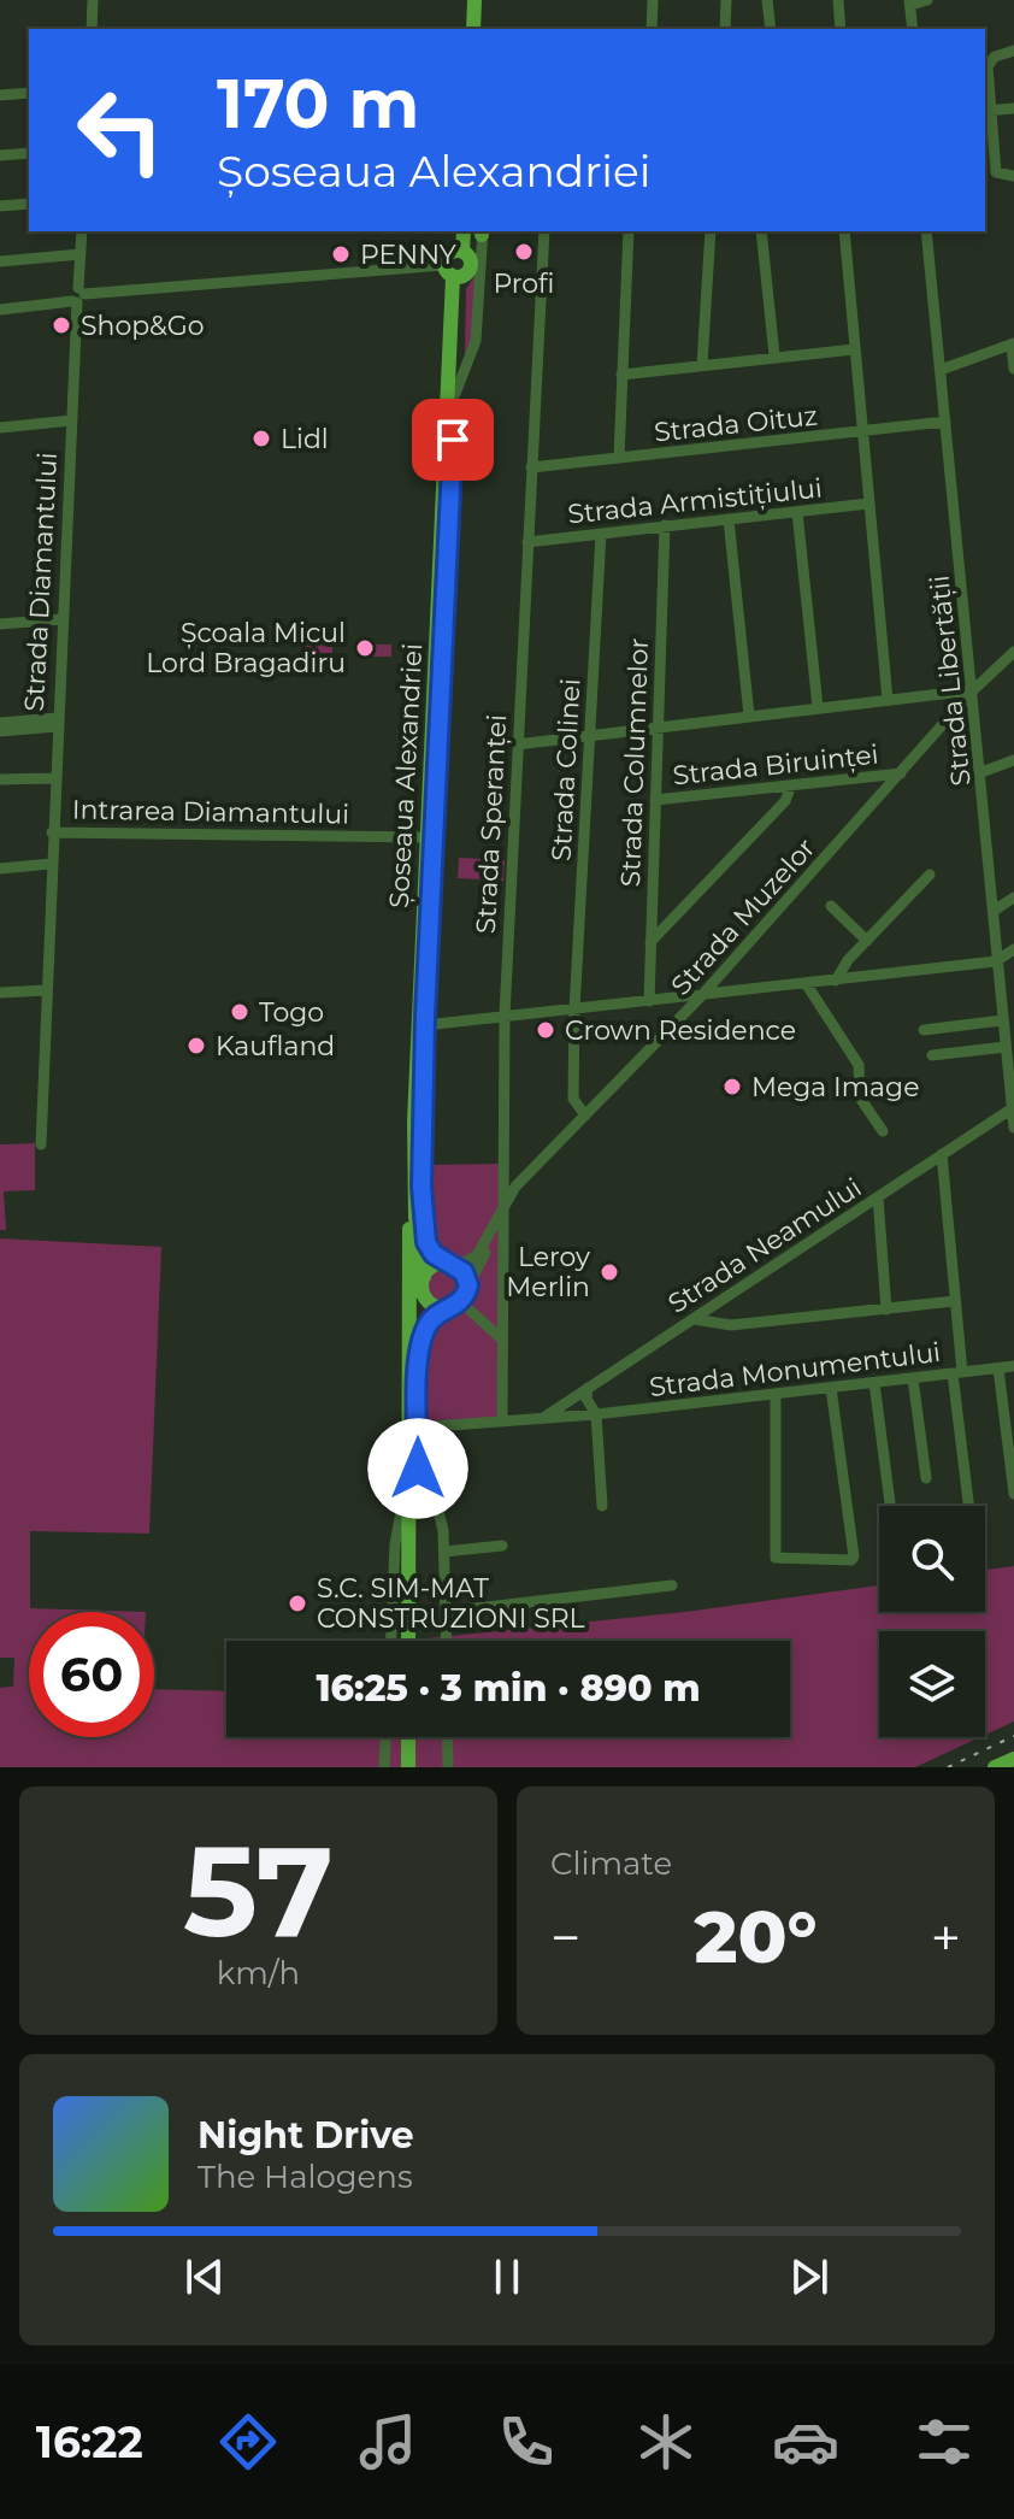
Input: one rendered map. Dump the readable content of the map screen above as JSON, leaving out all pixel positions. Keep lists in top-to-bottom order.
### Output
{
  "streets": {
    "main road": ["Șoseaua Alexandriei"],
    "street": [
      "Strada Oituz",
      "Strada Armistițiului",
      "Strada Diamantului",
      "Strada Libertății",
      "Strada Columnelor",
      "Strada Biruinței",
      "Strada Colinei",
      "Intrarea Diamantului",
      "Strada Speranței",
      "Strada Muzelor",
      "Strada Neamului",
      "Strada Monumentului"
    ]
  },
  "crossings": [
    ["Strada Oituz", "Strada Libertății"],
    ["Strada Oituz", "Strada Speranței"],
    ["Strada Armistițiului", "Strada Columnelor"],
    ["Strada Armistițiului", "Strada Colinei"],
    ["Strada Armistițiului", "Strada Speranței"],
    ["Strada Diamantului", "Intrarea Diamantului"],
    ["Strada Libertății", "Strada Muzelor"],
    ["Strada Libertății", "Strada Neamului"],
    ["Strada Columnelor", "Strada Biruinței"],
    ["Strada Biruinței", "Strada Muzelor"],
    ["Strada Colinei", "Strada Muzelor"],
    ["Șoseaua Alexandriei", "Intrarea Diamantului"],
    ["Strada Speranței", "Strada Muzelor"],
    ["Strada Speranței", "Strada Monumentului"],
    ["Strada Neamului", "Strada Monumentului"]
  ],
  "places": [
    "Profi",
    "PENNY",
    "Shop&Go",
    "Lidl",
    "Școala Micul Lord Bragadiru",
    "Togo",
    "Crown Residence",
    "Kaufland",
    "Mega Image",
    "Leroy Merlin",
    "S.C. SIM-MAT CONSTRUZIONI SRL"
  ],
  "page": {
    "turn": ["170 m", "Șoseaua Alexandriei"],
    "limit": "60",
    "trip": "16:25 · 3 min · 890 m",
    "tile": [
      ["57", "km/h"],
      "Climate"
    ],
    "heat": ["−", "20°", "+"],
    "song": ["Night Drive", "The Halogens"],
    "tabs": "16:22"
  }
}
